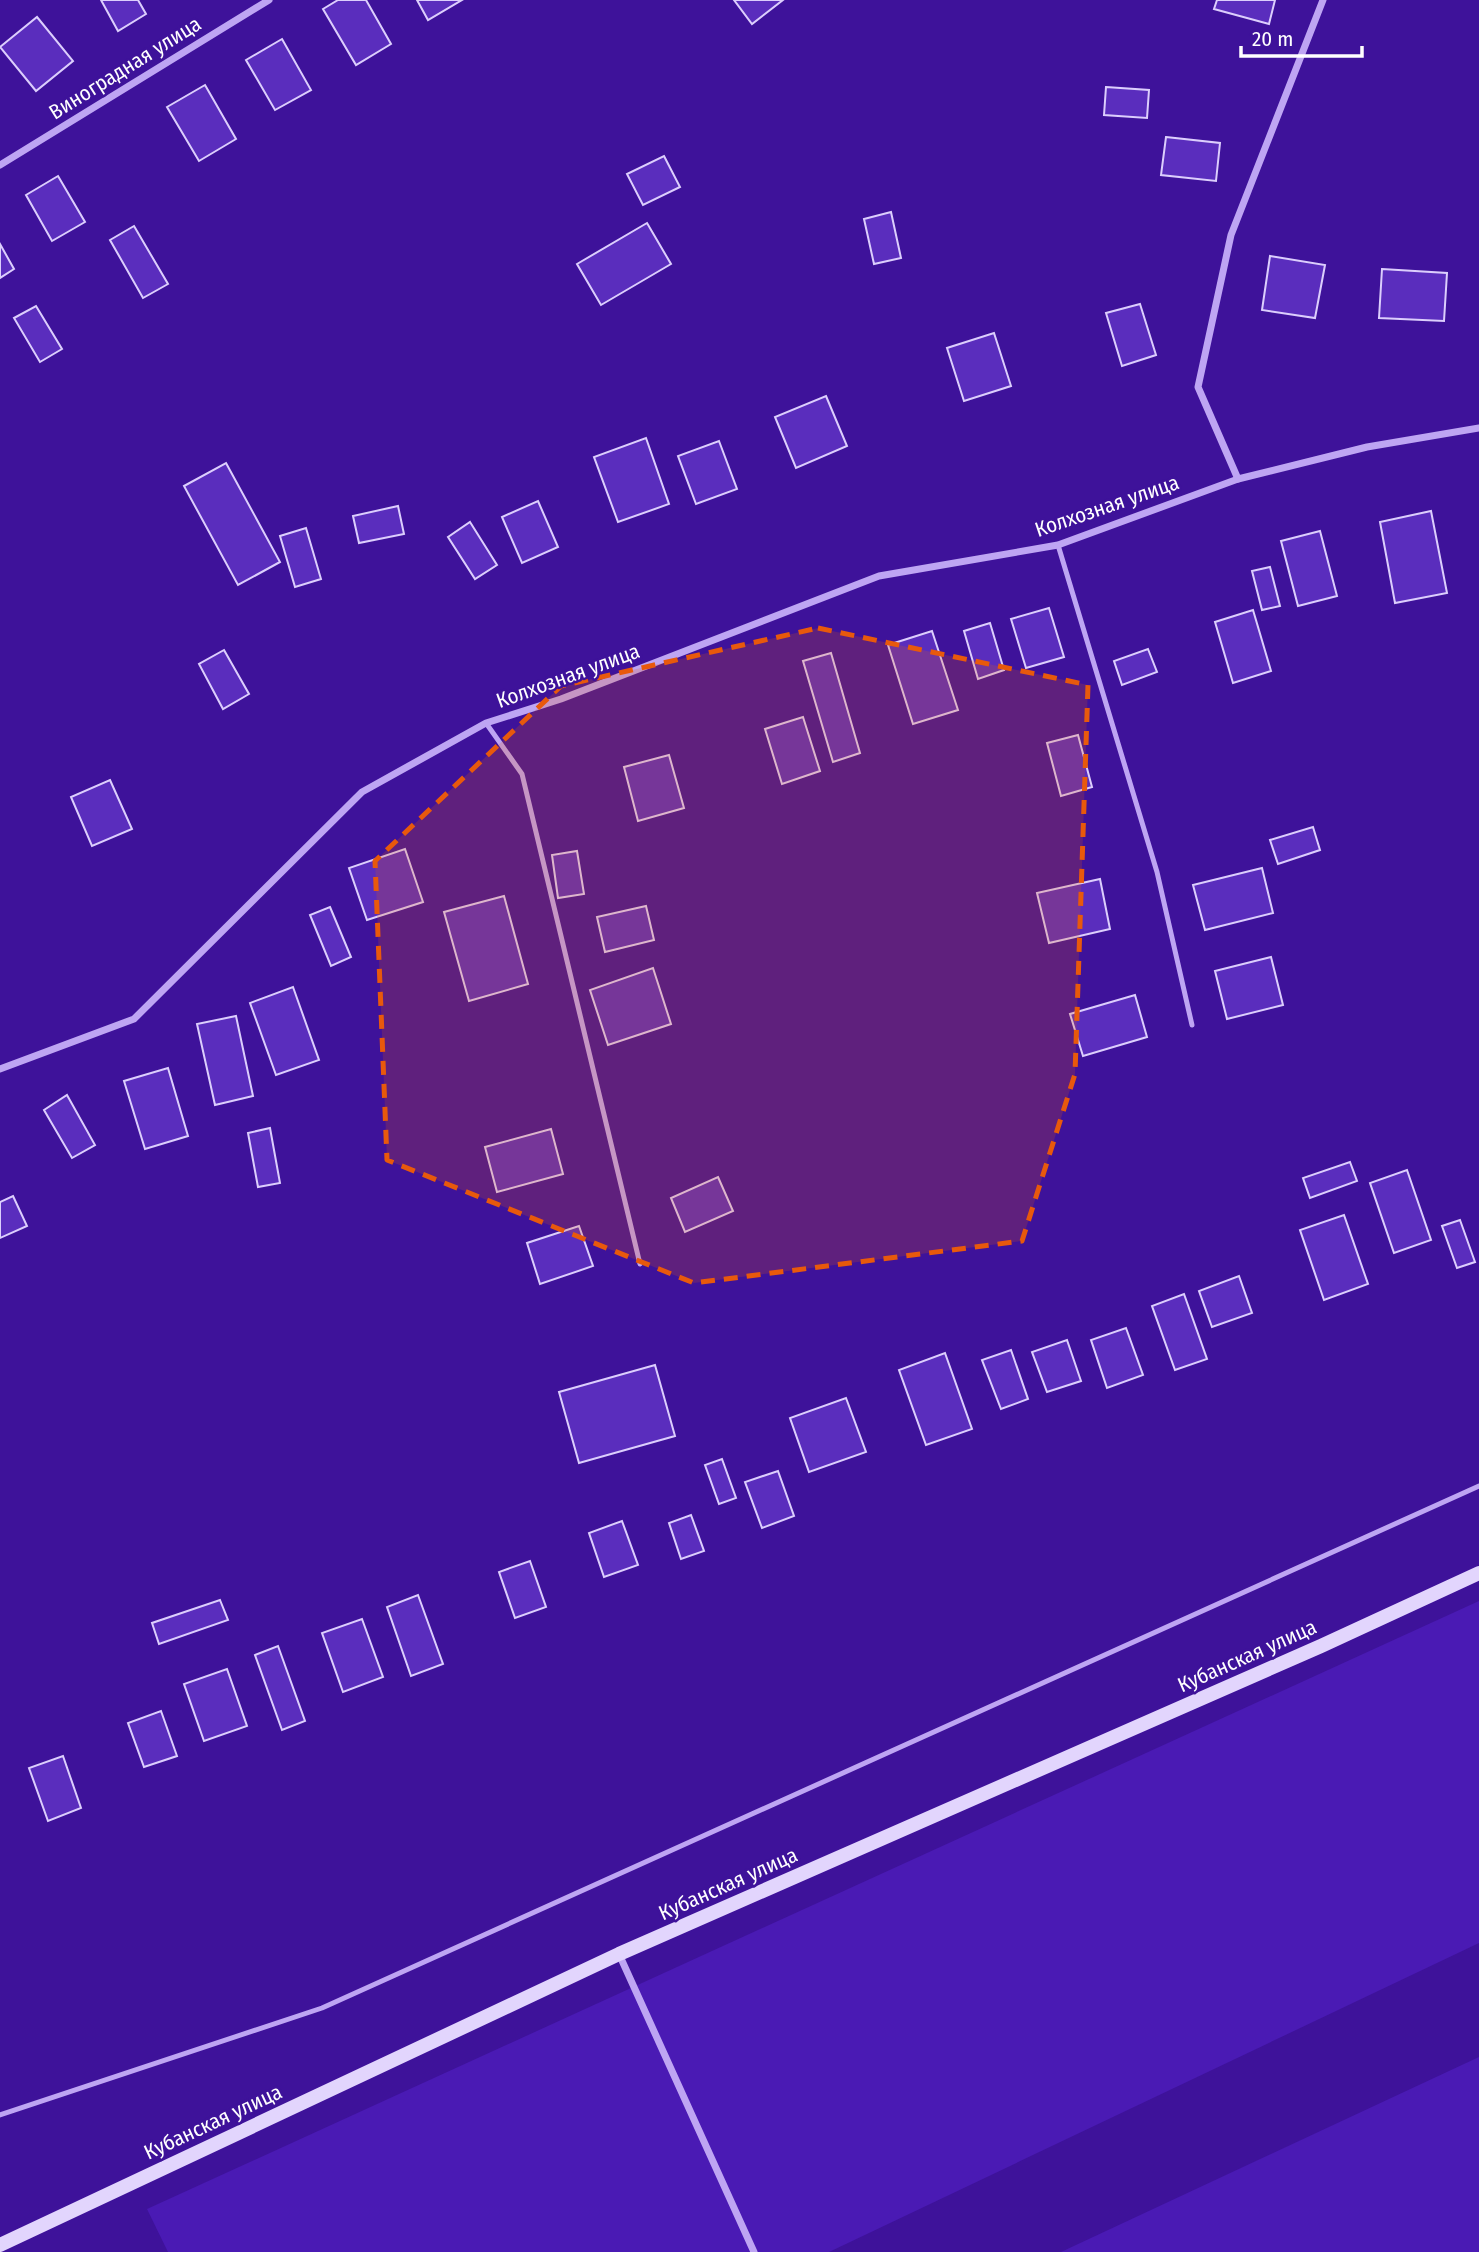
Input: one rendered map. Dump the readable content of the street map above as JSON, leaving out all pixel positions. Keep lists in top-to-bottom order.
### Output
{
  "streets": {
    "main road": ["Кубанская улица"],
    "street": ["Виноградная улица", "Колхозная улица"]
  },
  "scale_bar": "20 m"
}
